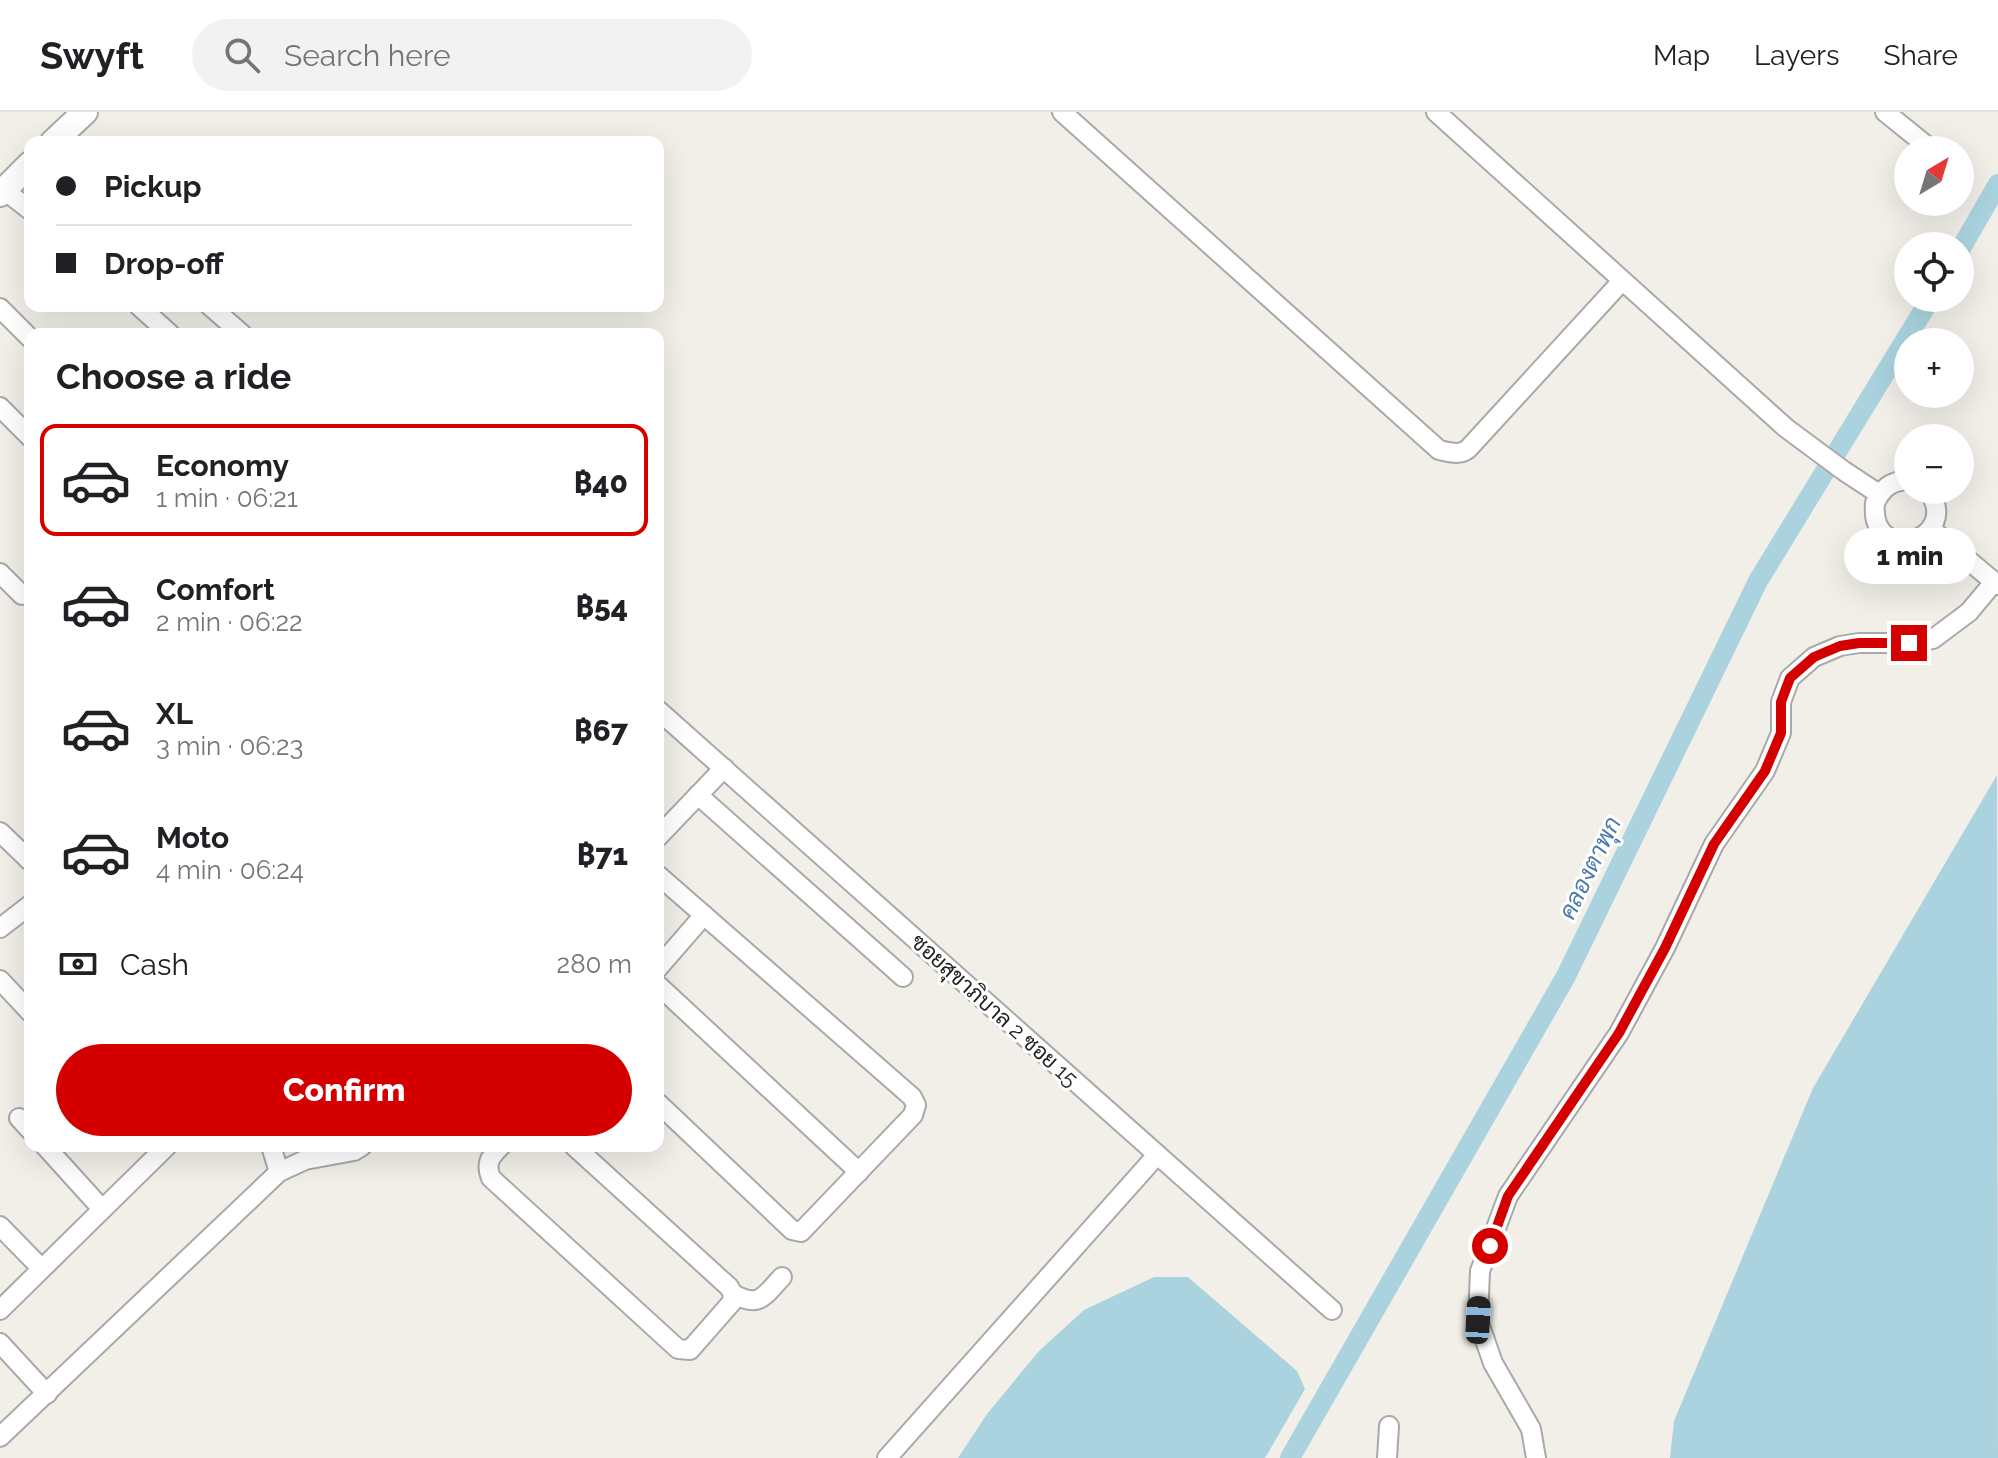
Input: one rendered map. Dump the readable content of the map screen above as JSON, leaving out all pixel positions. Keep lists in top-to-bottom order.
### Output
{
  "streets": {
    "street": ["ซอยสุขาภิบาล 2 ซอย 15"]
  },
  "water": ["คลองตาพุก"],
  "north": "top right",
  "page": {
    "header": "Swyft",
    "search": "Search here",
    "nav": ["Map", "Layers", "Share"],
    "map_buttons": ["+", "−"],
    "banner": ["Pickup", "Drop-off"],
    "heading": "Choose a ride",
    "list": [
      {
        "name": "Economy",
        "note": "1 min · 06:21",
        "value": "฿40"
      },
      {
        "name": "Comfort",
        "note": "2 min · 06:22",
        "value": "฿54"
      },
      {
        "name": "XL",
        "note": "3 min · 06:23",
        "value": "฿67"
      },
      {
        "name": "Moto",
        "note": "4 min · 06:24",
        "value": "฿71"
      }
    ],
    "bubble": "1 min",
    "pay": ["Cash", "280 m"],
    "buttons": "Confirm"
  }
}
